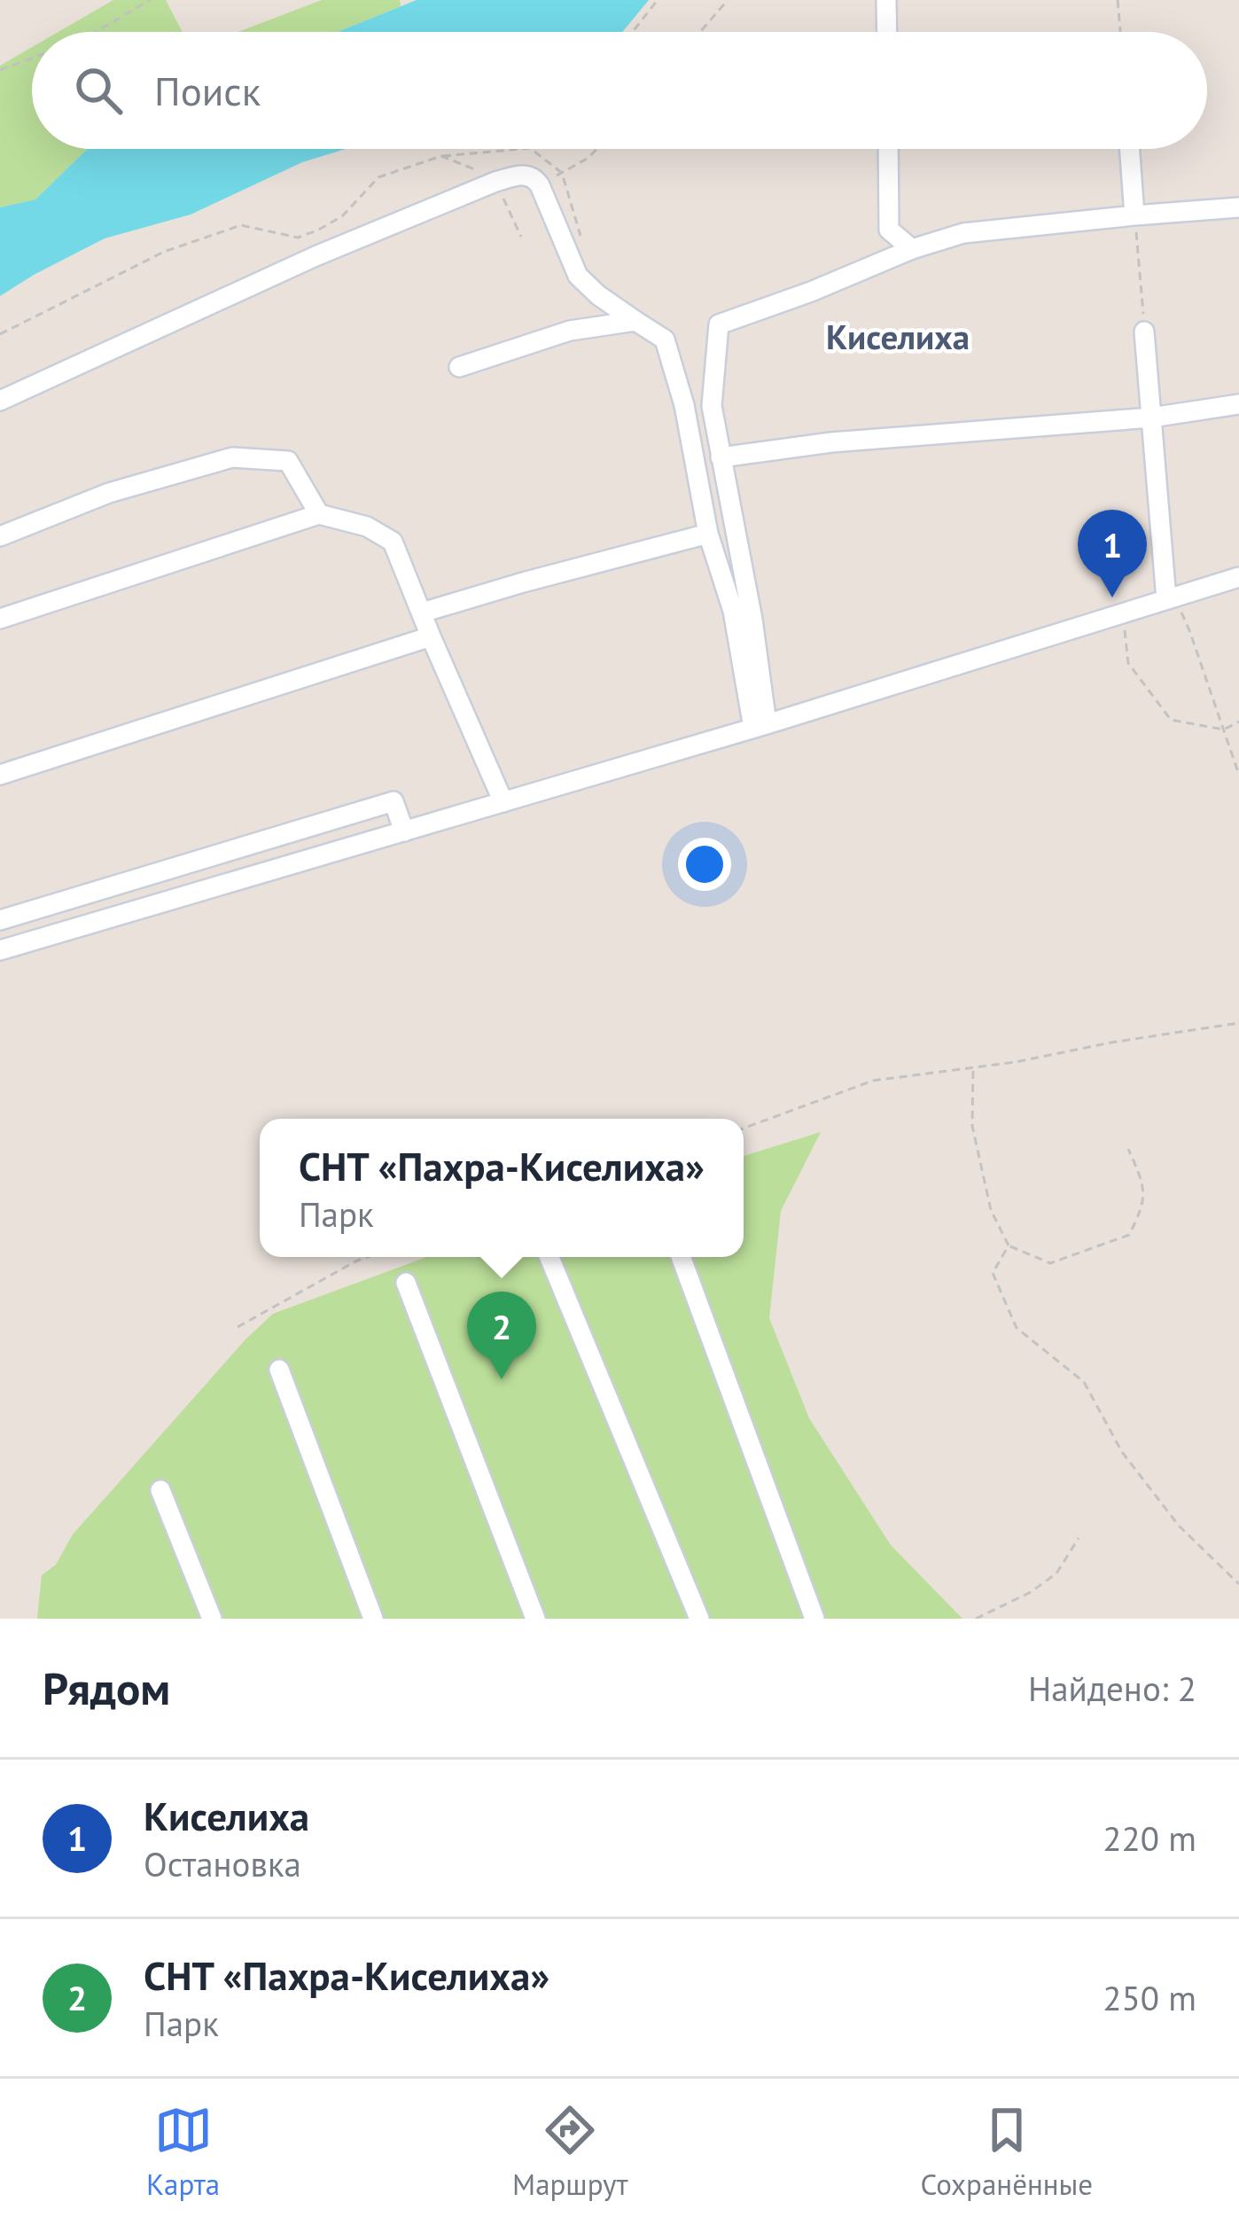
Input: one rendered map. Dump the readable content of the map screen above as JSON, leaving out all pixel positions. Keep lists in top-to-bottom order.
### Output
{
  "districts": ["Киселиха"],
  "page": {
    "search": "Поиск",
    "pins": ["1", "2"],
    "popup": ["СНТ «Пахра-Киселиха»", "Парк"],
    "heading": ["Рядом", "Найдено: 2"],
    "list": [
      {
        "mark": "1",
        "name": "Киселиха",
        "note": "Остановка",
        "value": "220 m"
      },
      {
        "mark": "2",
        "name": "СНТ «Пахра-Киселиха»",
        "note": "Парк",
        "value": "250 m"
      }
    ],
    "nav": ["Карта", "Маршрут", "Сохранённые"]
  }
}
